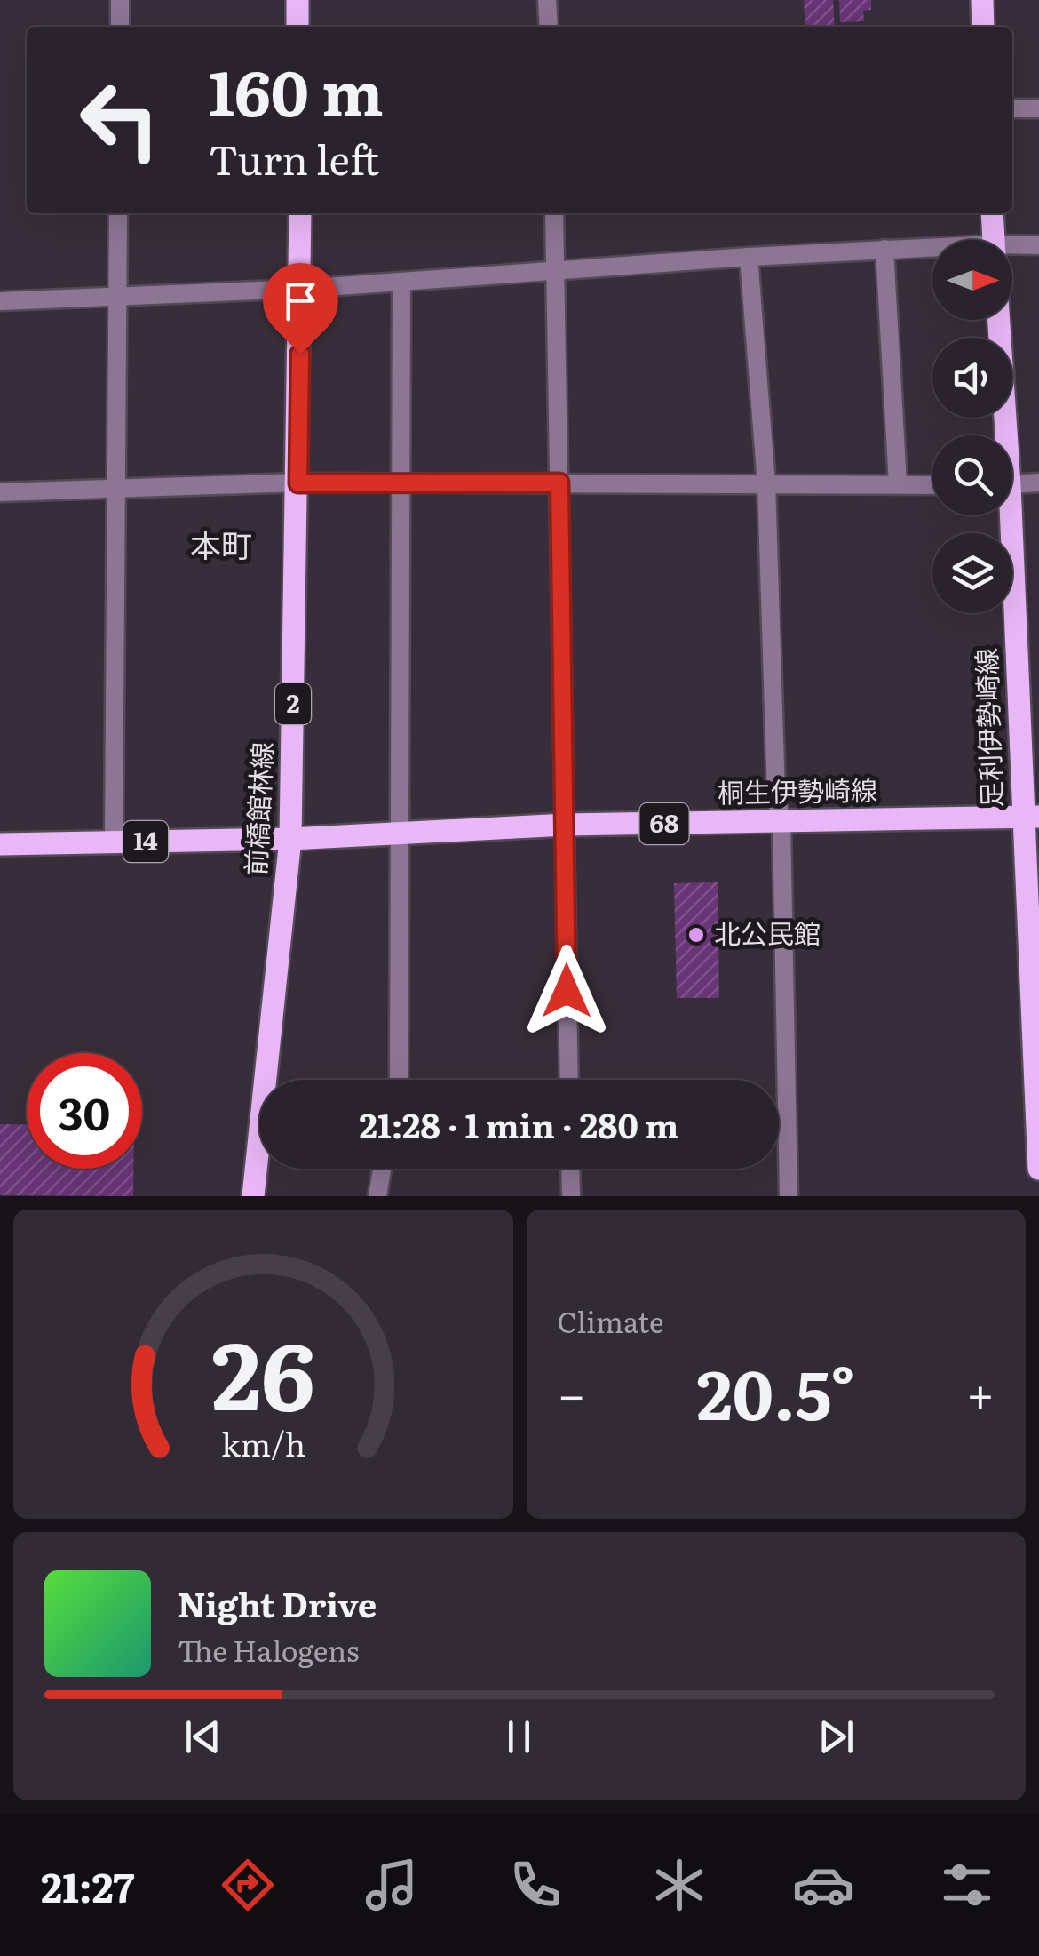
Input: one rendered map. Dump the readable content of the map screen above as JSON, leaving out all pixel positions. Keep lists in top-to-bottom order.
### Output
{
  "streets": {
    "main road": [
      "2",
      "足利伊勢崎線",
      "桐生伊勢崎線",
      "前橋館林線",
      "68",
      "14"
    ]
  },
  "crossings": [
    ["足利伊勢崎線", "桐生伊勢崎線"],
    ["桐生伊勢崎線", "前橋館林線"],
    ["桐生伊勢崎線", "14"],
    ["前橋館林線", "14"]
  ],
  "districts": ["本町"],
  "places": ["北公民館"],
  "north": "right",
  "page": {
    "turn": ["160 m", "Turn left"],
    "limit": "30",
    "trip": "21:28 · 1 min · 280 m",
    "tile": "Climate",
    "heat": ["−", "20.5°", "+"],
    "song": ["Night Drive", "The Halogens"],
    "tabs": "21:27",
    "gauge": ["26", "km/h"]
  }
}
